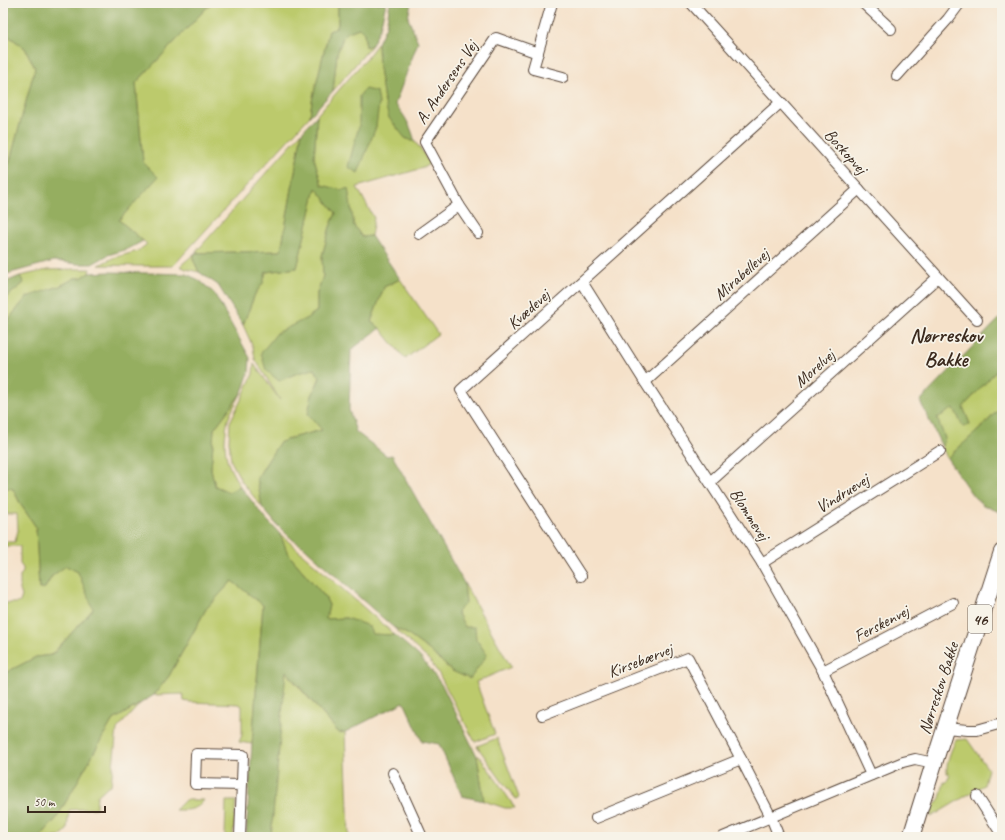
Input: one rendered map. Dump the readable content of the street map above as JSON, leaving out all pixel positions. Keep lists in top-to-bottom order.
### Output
{
  "streets": {
    "main road": ["46", "Nørreskov Bakke"],
    "street": [
      "A. Andersens Vej",
      "Boskopvej",
      "Mirabellevej",
      "Kvædevej",
      "Morelvej",
      "Vindruevej",
      "Blommevej",
      "Ferskenvej",
      "Kirsebærvej"
    ]
  },
  "crossings": [
    ["Boskopvej", "Mirabellevej"],
    ["Boskopvej", "Kvædevej"],
    ["Boskopvej", "Morelvej"],
    ["Mirabellevej", "Blommevej"],
    ["Kvædevej", "Blommevej"],
    ["Morelvej", "Blommevej"],
    ["Vindruevej", "Blommevej"],
    ["Blommevej", "Ferskenvej"]
  ],
  "districts": ["Nørreskov Bakke"],
  "scale_bar": "50 m"
}
